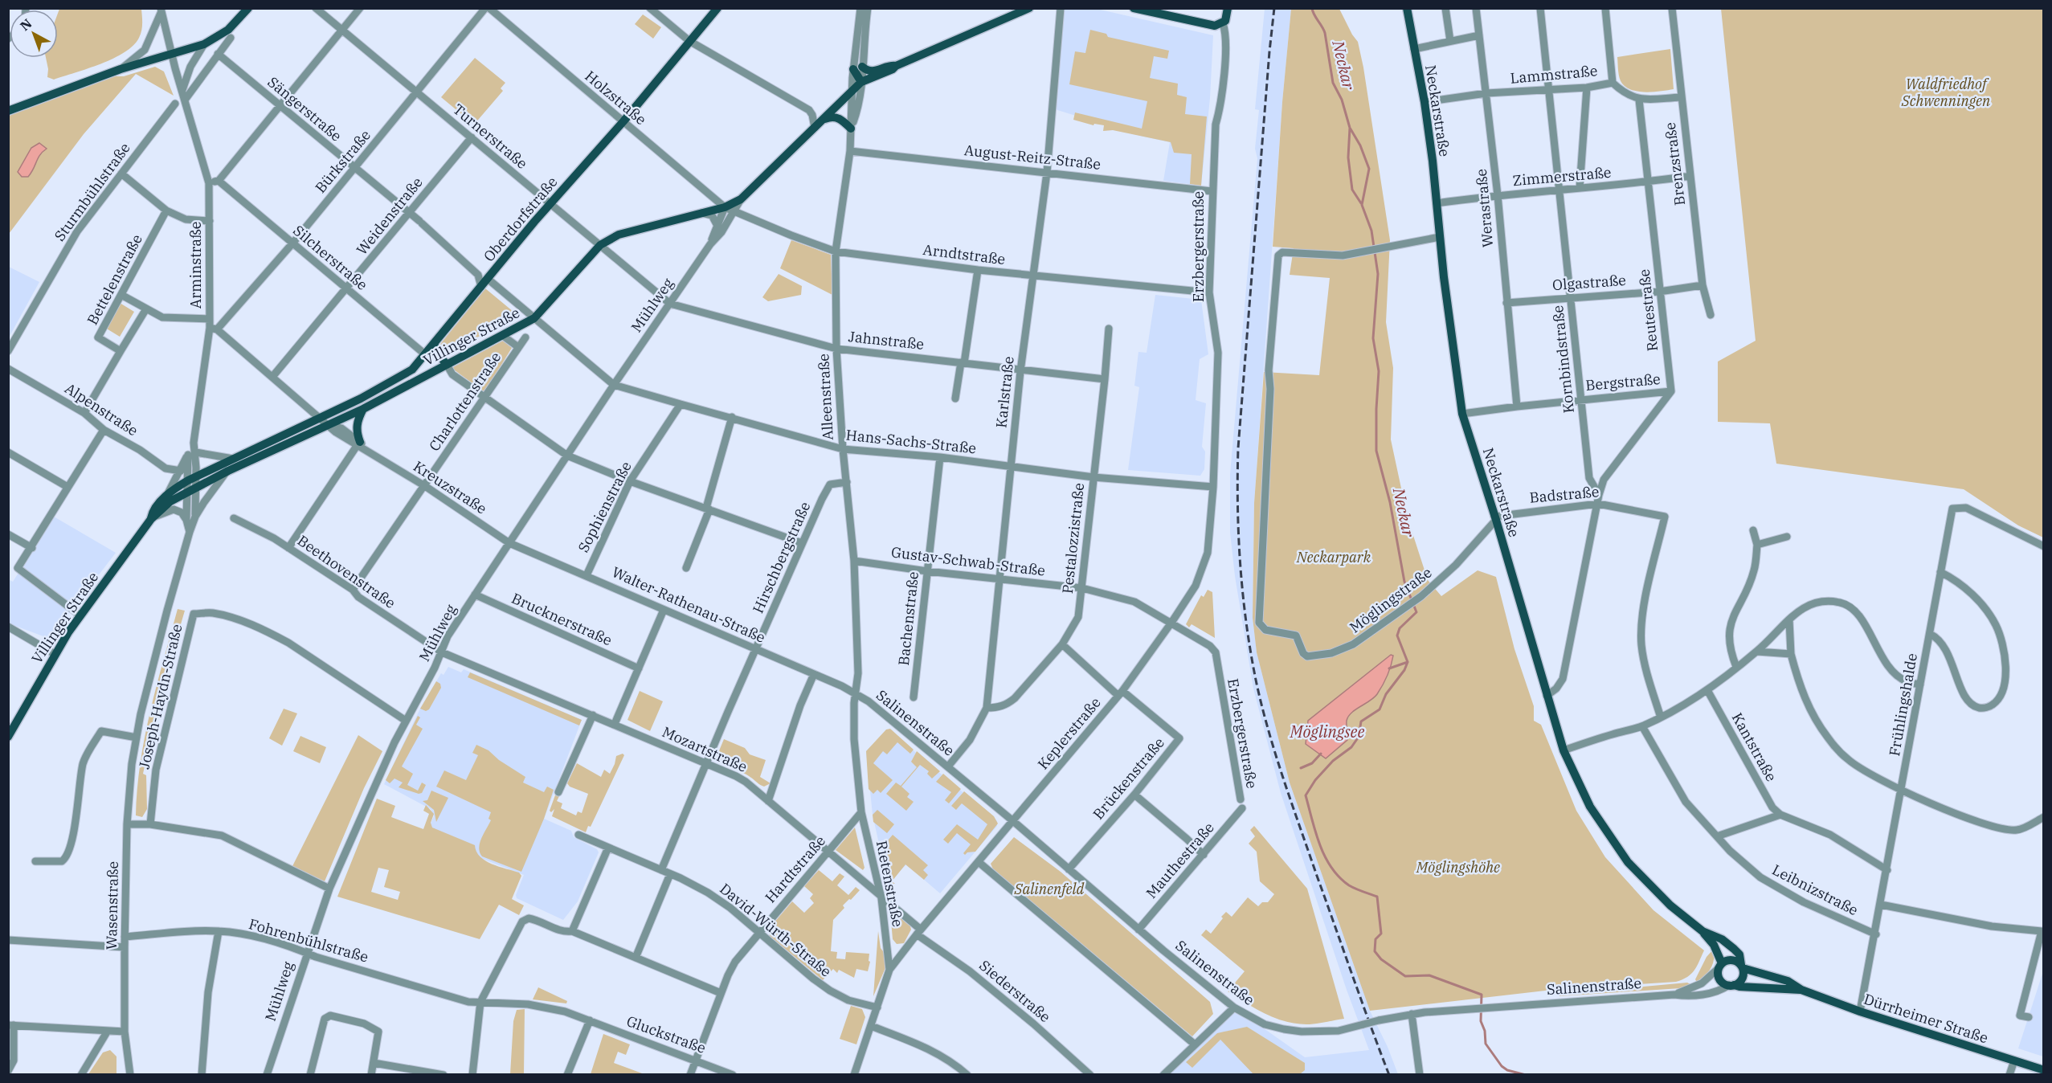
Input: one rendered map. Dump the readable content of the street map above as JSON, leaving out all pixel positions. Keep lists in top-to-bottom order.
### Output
{
  "streets": {
    "main road": [
      "Neckarstraße",
      "Oberdorfstraße",
      "Erzbergerstraße",
      "Villinger Straße",
      "Dürrheimer Straße"
    ],
    "street": [
      "Lammstraße",
      "Holzstraße",
      "Sängerstraße",
      "Turnerstraße",
      "August-Reitz-Straße",
      "Bürkstraße",
      "Brenzstraße",
      "Zimmerstraße",
      "Sturmbühlstraße",
      "Werastraße",
      "Weidenstraße",
      "Arndtstraße",
      "Silcherstraße",
      "Arminstraße",
      "Bettelenstraße",
      "Olgastraße",
      "Mühlweg",
      "Reutestraße",
      "Jahnstraße",
      "Kornbindstraße",
      "Bergstraße",
      "Karlstraße",
      "Alleenstraße",
      "Charlottenstraße",
      "Alpenstraße",
      "Hans-Sachs-Straße",
      "Kreuzstraße",
      "Badstraße",
      "Sophienstraße",
      "Pestalozzistraße",
      "Hirschbergstraße",
      "Gustav-Schwab-Straße",
      "Beethovenstraße",
      "Möglingstraße",
      "Walter-Rathenau-Straße",
      "Bachenstraße",
      "Brucknerstraße",
      "Joseph-Haydn-Straße",
      "Frühlingshalde",
      "Salinenstraße",
      "Keplerstraße",
      "Kantstraße",
      "Mozartstraße",
      "Brückenstraße",
      "Mauthestraße",
      "Hardtstraße",
      "Rietenstraße",
      "Leibnizstraße",
      "Wasenstraße",
      "David-Würth-Straße",
      "Fohrenbühlstraße",
      "Siederstraße",
      "Gluckstraße"
    ]
  },
  "crossings": [
    ["Lammstraße", "Neckarstraße"],
    ["Lammstraße", "Werastraße"],
    ["Lammstraße", "Reutestraße"],
    ["Lammstraße", "Kornbindstraße"],
    ["Holzstraße", "Oberdorfstraße"],
    ["Holzstraße", "Arndtstraße"],
    ["Holzstraße", "Mühlweg"],
    ["Holzstraße", "Villinger Straße"],
    ["Sängerstraße", "Bürkstraße"],
    ["Sängerstraße", "Weidenstraße"],
    ["Sängerstraße", "Oberdorfstraße"],
    ["Neckarstraße", "Zimmerstraße"],
    ["Neckarstraße", "Bergstraße"],
    ["Neckarstraße", "Badstraße"],
    ["Neckarstraße", "Möglingstraße"],
    ["Neckarstraße", "Salinenstraße"],
    ["Neckarstraße", "Dürrheimer Straße"],
    ["Turnerstraße", "Bürkstraße"],
    ["Turnerstraße", "Weidenstraße"],
    ["Turnerstraße", "Oberdorfstraße"],
    ["Turnerstraße", "Mühlweg"],
    ["Turnerstraße", "Villinger Straße"],
    ["Turnerstraße", "Jahnstraße"],
    ["August-Reitz-Straße", "Erzbergerstraße"],
    ["August-Reitz-Straße", "Karlstraße"],
    ["August-Reitz-Straße", "Alleenstraße"],
    ["Bürkstraße", "Silcherstraße"],
    ["Bürkstraße", "Arminstraße"],
    ["Bürkstraße", "Kreuzstraße"],
    ["Brenzstraße", "Zimmerstraße"],
    ["Brenzstraße", "Olgastraße"],
    ["Zimmerstraße", "Werastraße"],
    ["Zimmerstraße", "Reutestraße"],
    ["Zimmerstraße", "Kornbindstraße"],
    ["Werastraße", "Olgastraße"],
    ["Werastraße", "Bergstraße"],
    ["Weidenstraße", "Silcherstraße"],
    ["Weidenstraße", "Kreuzstraße"],
    ["Oberdorfstraße", "Silcherstraße"],
    ["Oberdorfstraße", "Villinger Straße"],
    ["Oberdorfstraße", "Kreuzstraße"],
    ["Erzbergerstraße", "Arndtstraße"],
    ["Erzbergerstraße", "Hans-Sachs-Straße"],
    ["Erzbergerstraße", "Gustav-Schwab-Straße"],
    ["Erzbergerstraße", "Keplerstraße"],
    ["Arndtstraße", "Mühlweg"],
    ["Arndtstraße", "Villinger Straße"],
    ["Arndtstraße", "Karlstraße"],
    ["Arndtstraße", "Alleenstraße"],
    ["Arminstraße", "Villinger Straße"],
    ["Arminstraße", "Alpenstraße"],
    ["Arminstraße", "Kreuzstraße"],
    ["Arminstraße", "Wasenstraße"],
    ["Olgastraße", "Reutestraße"],
    ["Olgastraße", "Kornbindstraße"],
    ["Mühlweg", "Villinger Straße"],
    ["Mühlweg", "Jahnstraße"],
    ["Mühlweg", "Hans-Sachs-Straße"],
    ["Mühlweg", "Kreuzstraße"],
    ["Mühlweg", "Beethovenstraße"],
    ["Mühlweg", "Walter-Rathenau-Straße"],
    ["Mühlweg", "Brucknerstraße"],
    ["Mühlweg", "Joseph-Haydn-Straße"],
    ["Mühlweg", "Mozartstraße"],
    ["Mühlweg", "Fohrenbühlstraße"],
    ["Reutestraße", "Bergstraße"],
    ["Villinger Straße", "Alleenstraße"],
    ["Villinger Straße", "Charlottenstraße"],
    ["Villinger Straße", "Kreuzstraße"],
    ["Villinger Straße", "Wasenstraße"],
    ["Jahnstraße", "Karlstraße"],
    ["Jahnstraße", "Alleenstraße"],
    ["Jahnstraße", "Pestalozzistraße"],
    ["Kornbindstraße", "Bergstraße"],
    ["Karlstraße", "Hans-Sachs-Straße"],
    ["Karlstraße", "Pestalozzistraße"],
    ["Karlstraße", "Gustav-Schwab-Straße"],
    ["Karlstraße", "Salinenstraße"],
    ["Alleenstraße", "Hans-Sachs-Straße"],
    ["Alleenstraße", "Hirschbergstraße"],
    ["Alleenstraße", "Gustav-Schwab-Straße"],
    ["Alleenstraße", "Walter-Rathenau-Straße"],
    ["Alleenstraße", "Salinenstraße"],
    ["Alleenstraße", "Rietenstraße"],
    ["Charlottenstraße", "Kreuzstraße"],
    ["Charlottenstraße", "Beethovenstraße"],
    ["Hans-Sachs-Straße", "Sophienstraße"],
    ["Hans-Sachs-Straße", "Pestalozzistraße"],
    ["Hans-Sachs-Straße", "Bachenstraße"],
    ["Hans-Sachs-Straße", "Keplerstraße"],
    ["Kreuzstraße", "Walter-Rathenau-Straße"],
    ["Badstraße", "Möglingstraße"],
    ["Sophienstraße", "Walter-Rathenau-Straße"],
    ["Pestalozzistraße", "Gustav-Schwab-Straße"],
    ["Hirschbergstraße", "Walter-Rathenau-Straße"],
    ["Hirschbergstraße", "Mozartstraße"],
    ["Hirschbergstraße", "David-Würth-Straße"],
    ["Gustav-Schwab-Straße", "Bachenstraße"],
    ["Gustav-Schwab-Straße", "Keplerstraße"],
    ["Beethovenstraße", "Mozartstraße"],
    ["Walter-Rathenau-Straße", "Salinenstraße"],
    ["Walter-Rathenau-Straße", "Rietenstraße"],
    ["Frühlingshalde", "Leibnizstraße"],
    ["Frühlingshalde", "Dürrheimer Straße"],
    ["Salinenstraße", "Keplerstraße"],
    ["Salinenstraße", "Brückenstraße"],
    ["Salinenstraße", "Mauthestraße"],
    ["Salinenstraße", "Rietenstraße"],
    ["Salinenstraße", "Dürrheimer Straße"],
    ["Keplerstraße", "Mozartstraße"],
    ["Keplerstraße", "Brückenstraße"],
    ["Keplerstraße", "Rietenstraße"],
    ["Keplerstraße", "Siederstraße"],
    ["Mozartstraße", "Hardtstraße"],
    ["Mozartstraße", "Rietenstraße"],
    ["Mozartstraße", "Siederstraße"],
    ["Hardtstraße", "Rietenstraße"],
    ["Hardtstraße", "David-Würth-Straße"],
    ["Hardtstraße", "Gluckstraße"],
    ["Rietenstraße", "David-Würth-Straße"],
    ["Wasenstraße", "Fohrenbühlstraße"],
    ["Fohrenbühlstraße", "Gluckstraße"]
  ],
  "water": ["Neckar", "Möglingsee"],
  "parks": [
    "Waldfriedhof Schwenningen",
    "Neckarpark",
    "Möglingshöhe",
    "Salinenfeld"
  ],
  "north": "top left"
}
